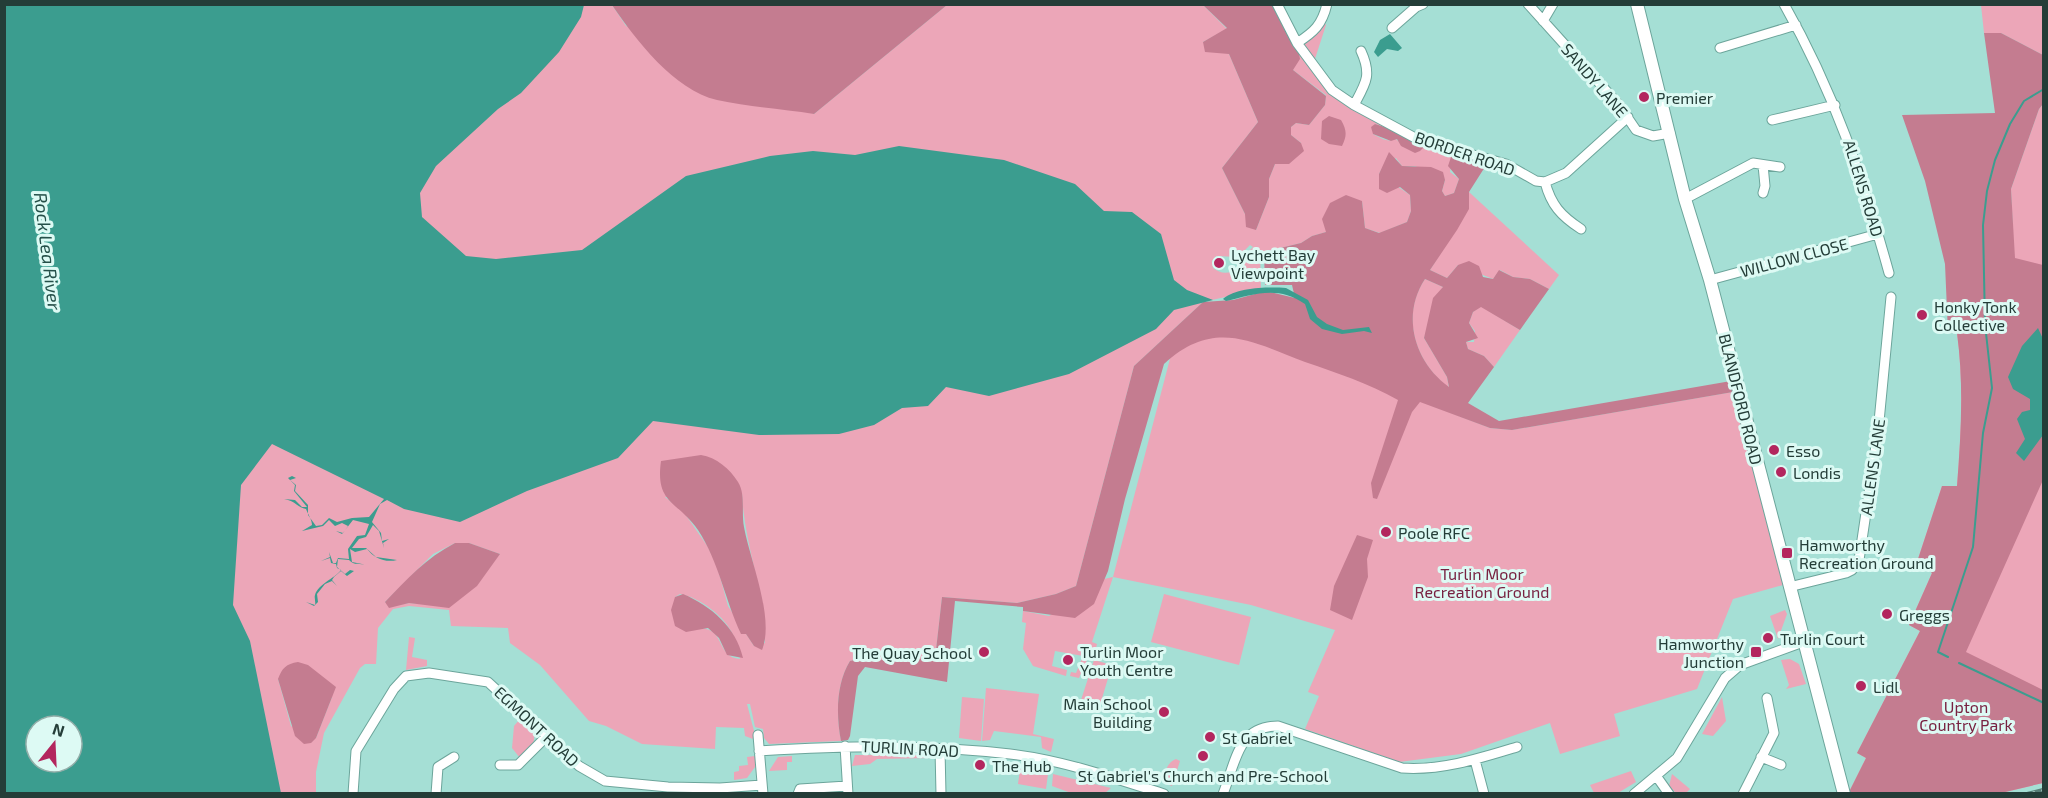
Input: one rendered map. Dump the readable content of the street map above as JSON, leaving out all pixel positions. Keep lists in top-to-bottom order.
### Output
{
  "streets": {
    "main road": ["BLANDFORD ROAD"],
    "street": [
      "SANDY LANE",
      "BORDER ROAD",
      "ALLENS ROAD",
      "WILLOW CLOSE",
      "ALLENS LANE",
      "EGMONT ROAD",
      "TURLIN ROAD"
    ]
  },
  "crossings": [
    ["SANDY LANE", "BLANDFORD ROAD"],
    ["ALLENS ROAD", "WILLOW CLOSE"],
    ["WILLOW CLOSE", "BLANDFORD ROAD"],
    ["BLANDFORD ROAD", "ALLENS LANE"]
  ],
  "water": ["Rock Lea River"],
  "parks": ["Turlin Moor Recreation Ground", "Upton Country Park"],
  "places": {
    "other": [
      "Premier",
      "Lychett Bay Viewpoint",
      "Honky Tonk Collective",
      "Esso",
      "Londis",
      "Poole RFC",
      "Greggs",
      "Turlin Court",
      "The Quay School",
      "Turlin Moor Youth Centre",
      "Lidl",
      "Main School Building",
      "St Gabriel",
      "St Gabriel's Church and Pre-School",
      "The Hub"
    ],
    "transit": ["Hamworthy Recreation Ground", "Hamworthy Junction"]
  },
  "north": "top"
}
